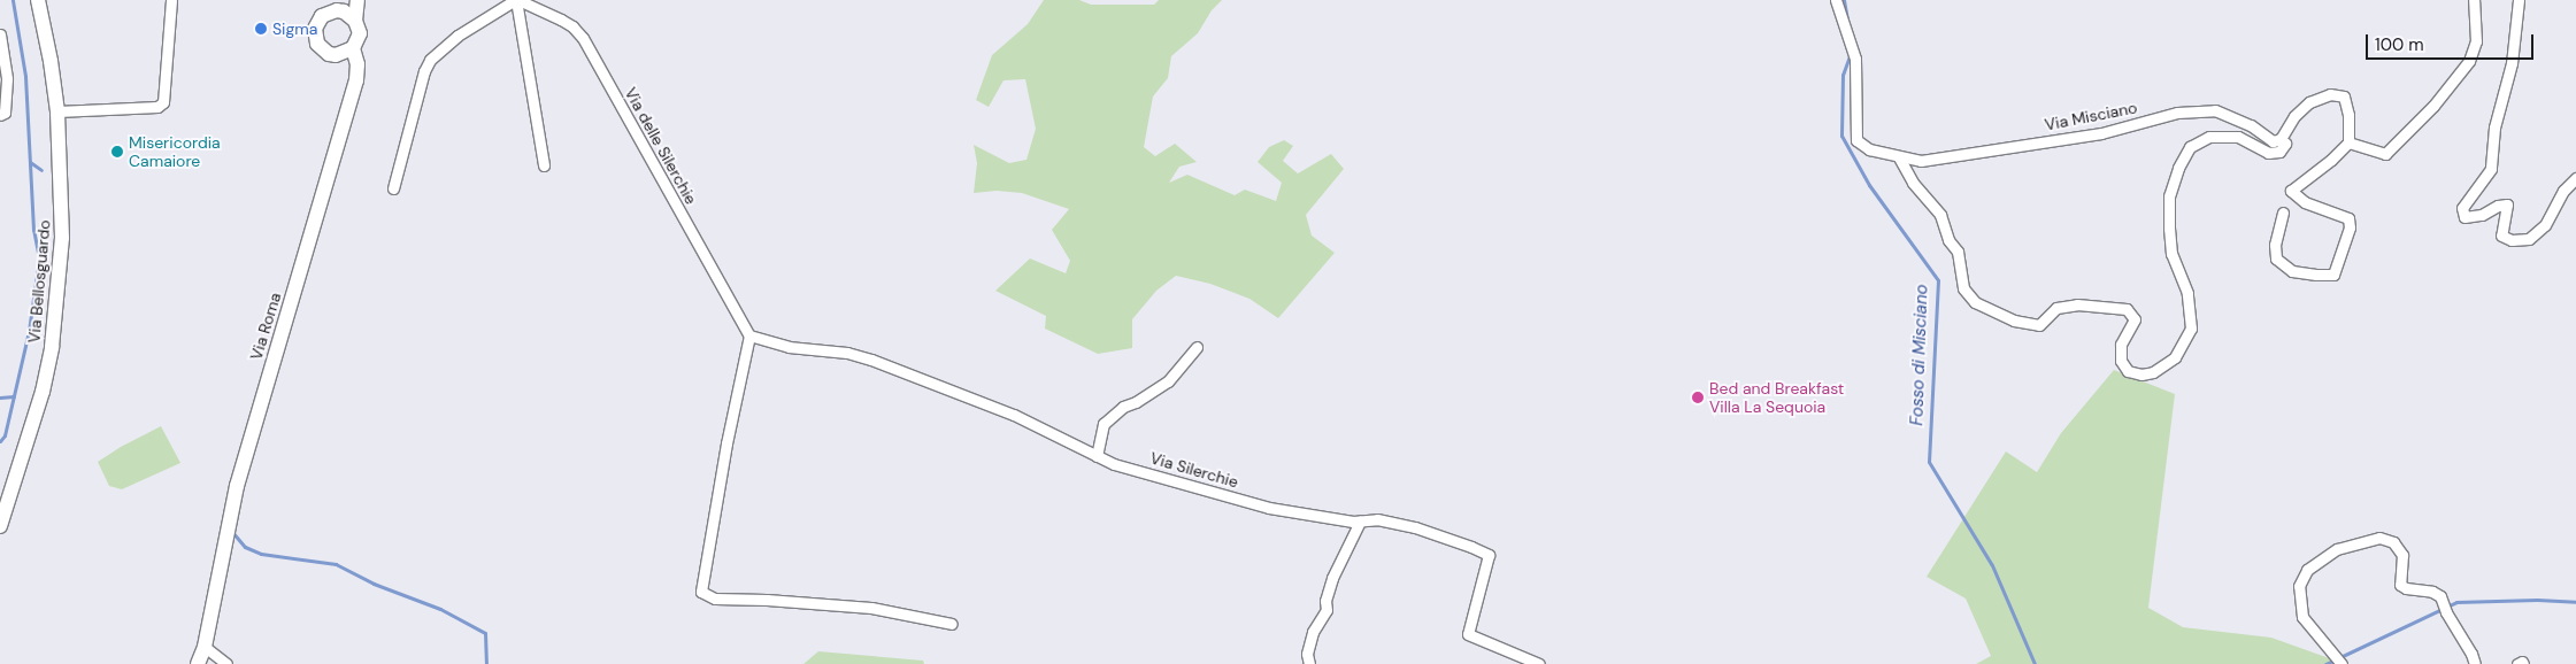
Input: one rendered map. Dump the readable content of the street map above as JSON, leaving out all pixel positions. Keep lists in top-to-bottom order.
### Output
{
  "streets": {
    "street": [
      "Via Misciano",
      "Via delle Silerchie",
      "Via Bellosguardo",
      "Via Roma",
      "Via Silerchie"
    ]
  },
  "crossings": [
    ["Via delle Silerchie", "Via Silerchie"]
  ],
  "water": ["Fosso di Misciano"],
  "places": ["Sigma", "Misericordia Camaiore", "Bed and Breakfast Villa La Sequoia"],
  "scale_bar": "100 m"
}
